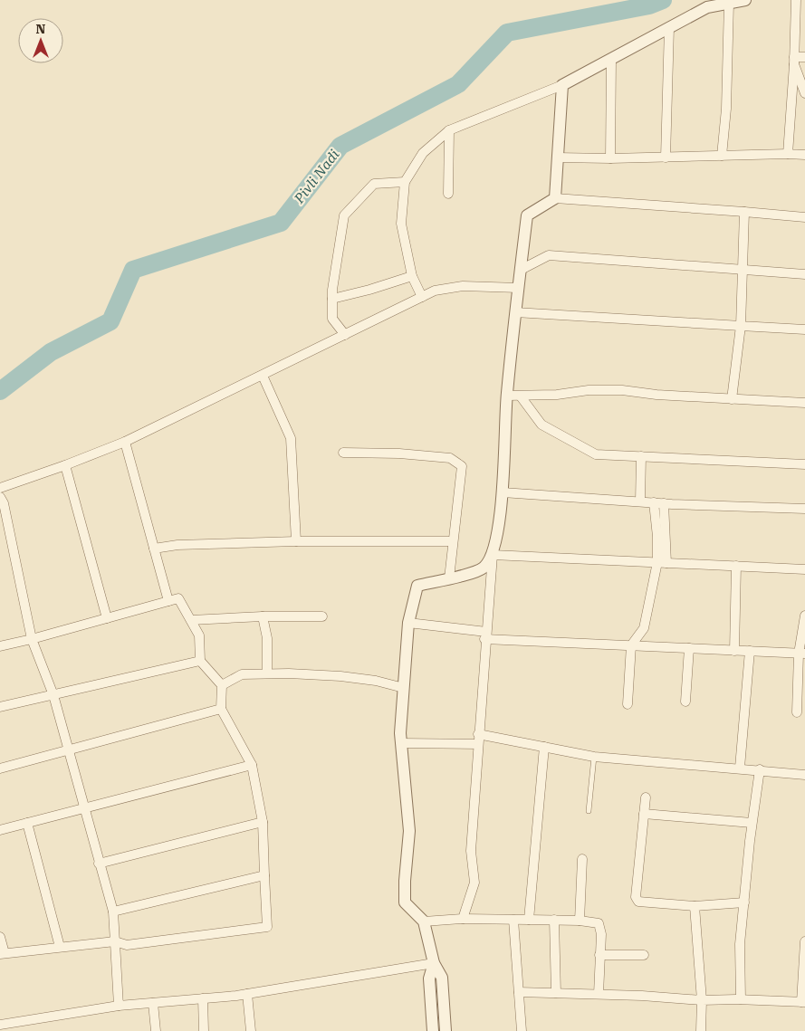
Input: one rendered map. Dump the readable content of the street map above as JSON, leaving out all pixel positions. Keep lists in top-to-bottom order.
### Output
{
  "water": ["Pivli Nadi"],
  "north": "top"
}
